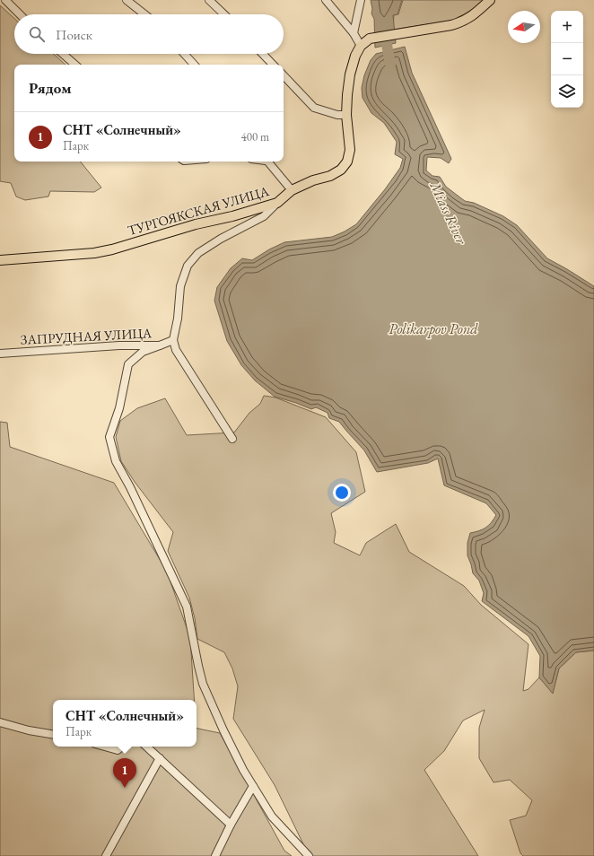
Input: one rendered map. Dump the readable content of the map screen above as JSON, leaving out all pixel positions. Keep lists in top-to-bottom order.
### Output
{
  "streets": {
    "main road": ["ТУРГОЯКСКАЯ УЛИЦА"],
    "street": ["ЗАПРУДНАЯ УЛИЦА"]
  },
  "water": ["Miass River", "Polikarpov Pond"],
  "north": "left",
  "page": {
    "map_buttons": ["+", "−"],
    "search": "Поиск",
    "heading": "Рядом",
    "list": [
      {
        "mark": "1",
        "name": "СНТ «Солнечный»",
        "note": "Парк",
        "value": "400 m"
      }
    ],
    "popup": ["СНТ «Солнечный»", "Парк"],
    "pins": "1"
  }
}
